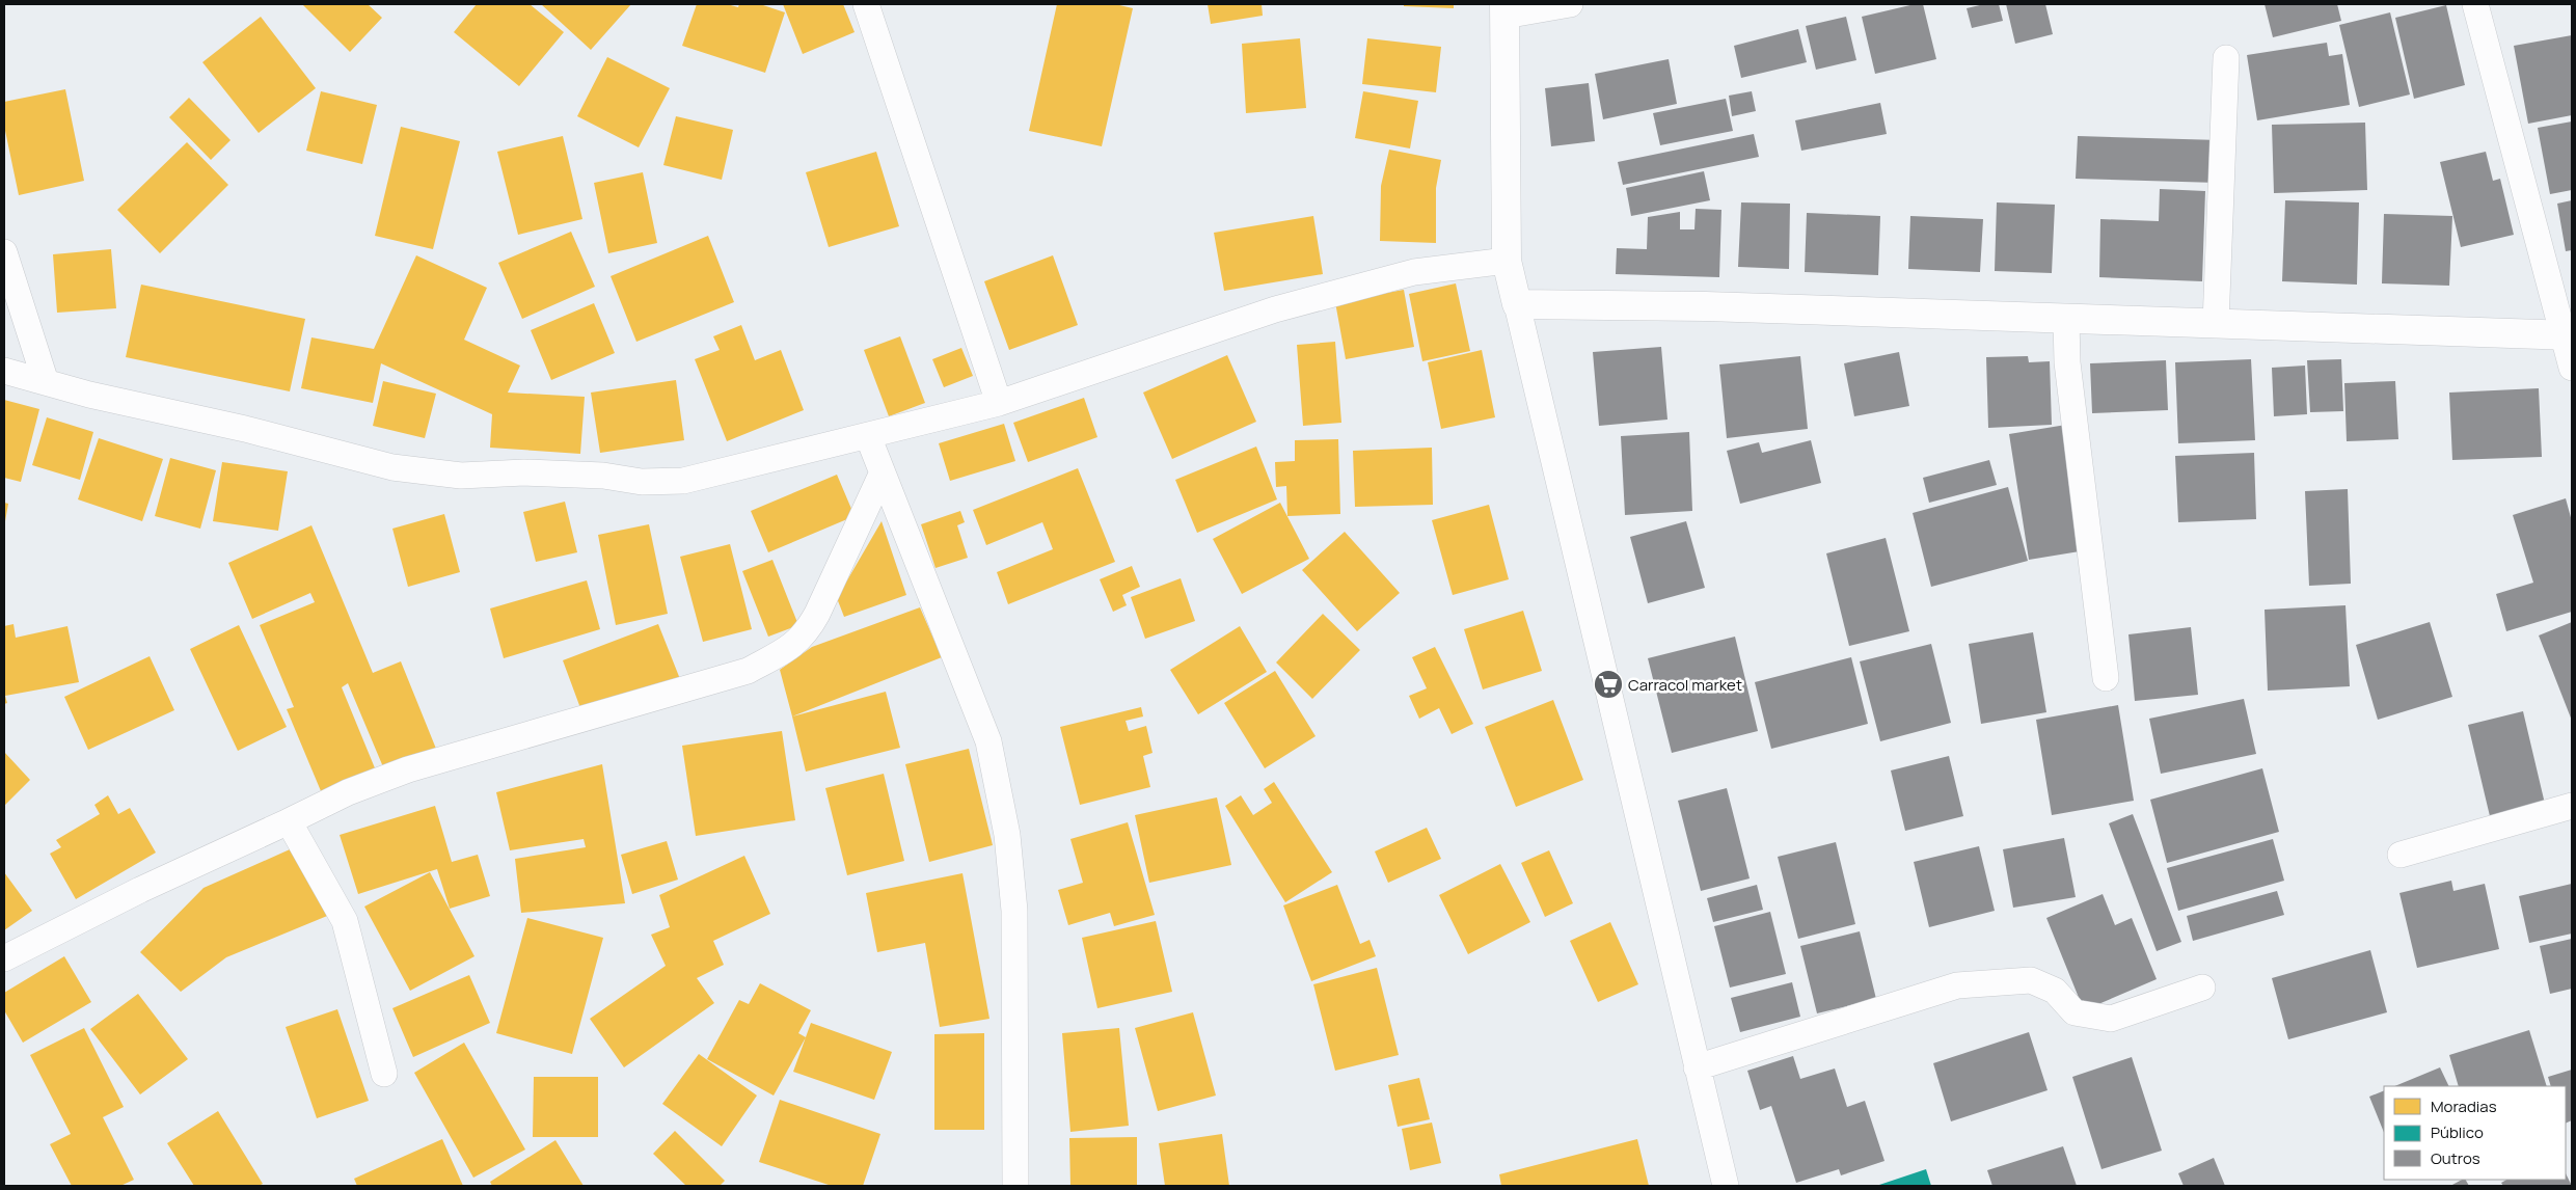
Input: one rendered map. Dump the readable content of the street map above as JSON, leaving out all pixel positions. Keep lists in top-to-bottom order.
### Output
{
  "places": {
    "supermarket": ["Carracol market"]
  },
  "legend": ["Moradias", "Público", "Outros"]
}
